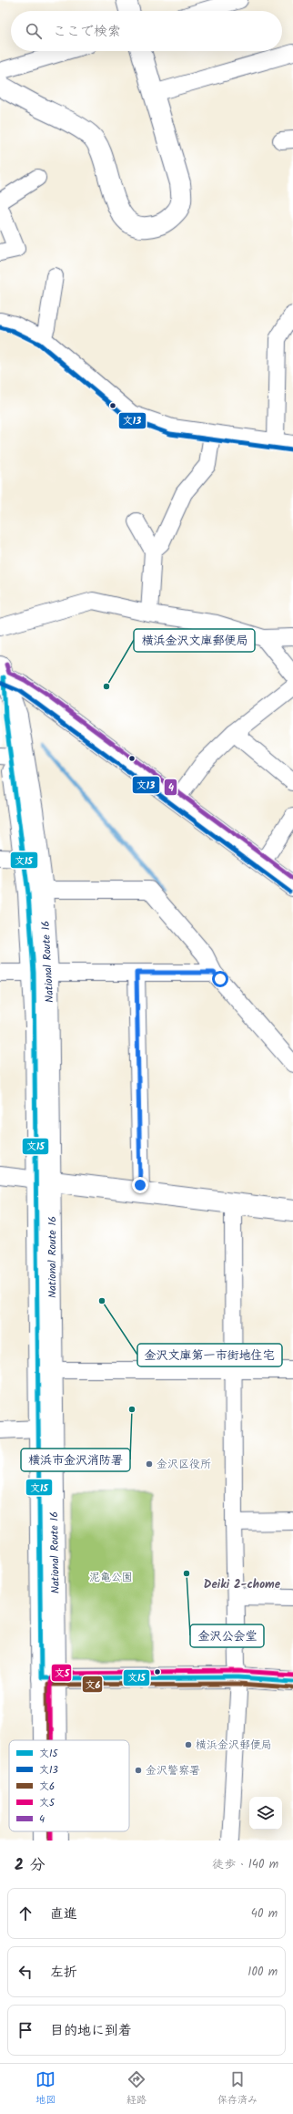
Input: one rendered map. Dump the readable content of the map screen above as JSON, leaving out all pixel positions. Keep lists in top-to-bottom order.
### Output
{
  "streets": {
    "main road": ["National Route 16"]
  },
  "districts": ["Deiki 2-chome"],
  "parks": ["泥亀公園"],
  "places": [
    "横浜金沢文庫郵便局",
    "金沢文庫第一市街地住宅",
    "横浜市金沢消防署",
    "金沢区役所",
    "金沢公会堂",
    "横浜金沢郵便局",
    "金沢警察署"
  ],
  "lines": [
    "transit line 文13",
    "transit line 4",
    "transit line 文15",
    "transit line 文5",
    "transit line 文6"
  ],
  "legend": [
    "文15",
    "文13",
    "文6",
    "文5",
    "4"
  ],
  "page": {
    "search": "ここで検索",
    "heading": ["2 分", "徒歩 · 140 m"],
    "list": [
      ["直進", "40 m"],
      ["左折", "100 m"],
      "目的地に到着"
    ],
    "nav": ["地図", "経路", "保存済み"]
  }
}
